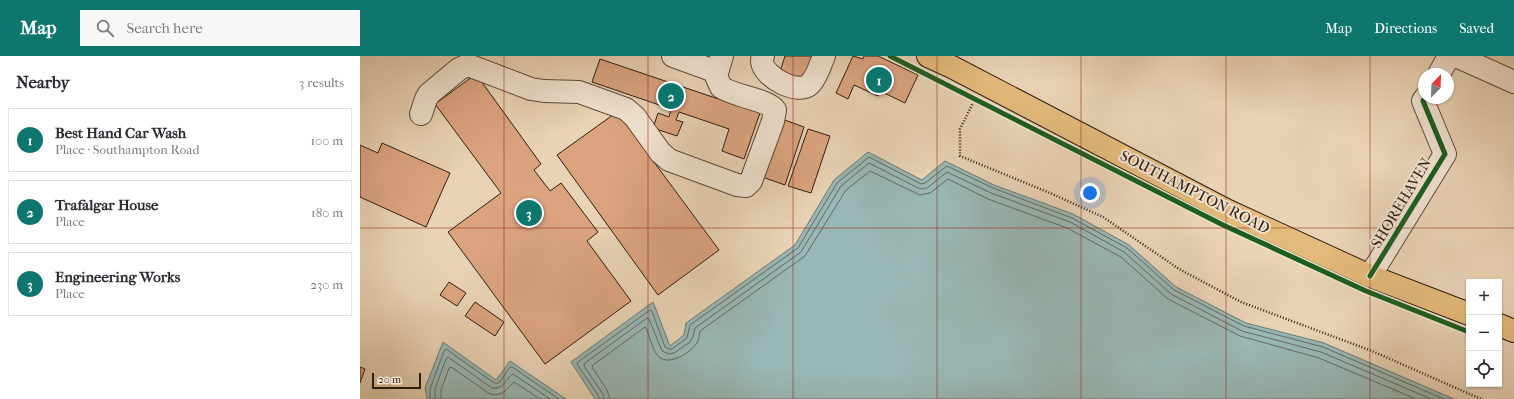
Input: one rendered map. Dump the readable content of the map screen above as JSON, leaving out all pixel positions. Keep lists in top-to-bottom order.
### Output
{
  "streets": {
    "main road": ["SOUTHAMPTON ROAD"],
    "street": ["SHOREHAVEN"]
  },
  "crossings": [
    ["SOUTHAMPTON ROAD", "SHOREHAVEN"]
  ],
  "scale_bar": "20 m",
  "north": "top right",
  "page": {
    "header": "Map",
    "search": "Search here",
    "nav": ["Map", "Directions", "Saved"],
    "heading": ["Nearby", "3 results"],
    "pins": ["1", "2", "3"],
    "list": [
      {
        "mark": "1",
        "name": "Best Hand Car Wash",
        "note": "Place · Southampton Road",
        "value": "100 m"
      },
      {
        "mark": "2",
        "name": "Trafalgar House",
        "note": "Place",
        "value": "180 m"
      },
      {
        "mark": "3",
        "name": "Engineering Works",
        "note": "Place",
        "value": "230 m"
      }
    ],
    "map_buttons": ["+", "−"],
    "scale": "20 m"
  }
}
